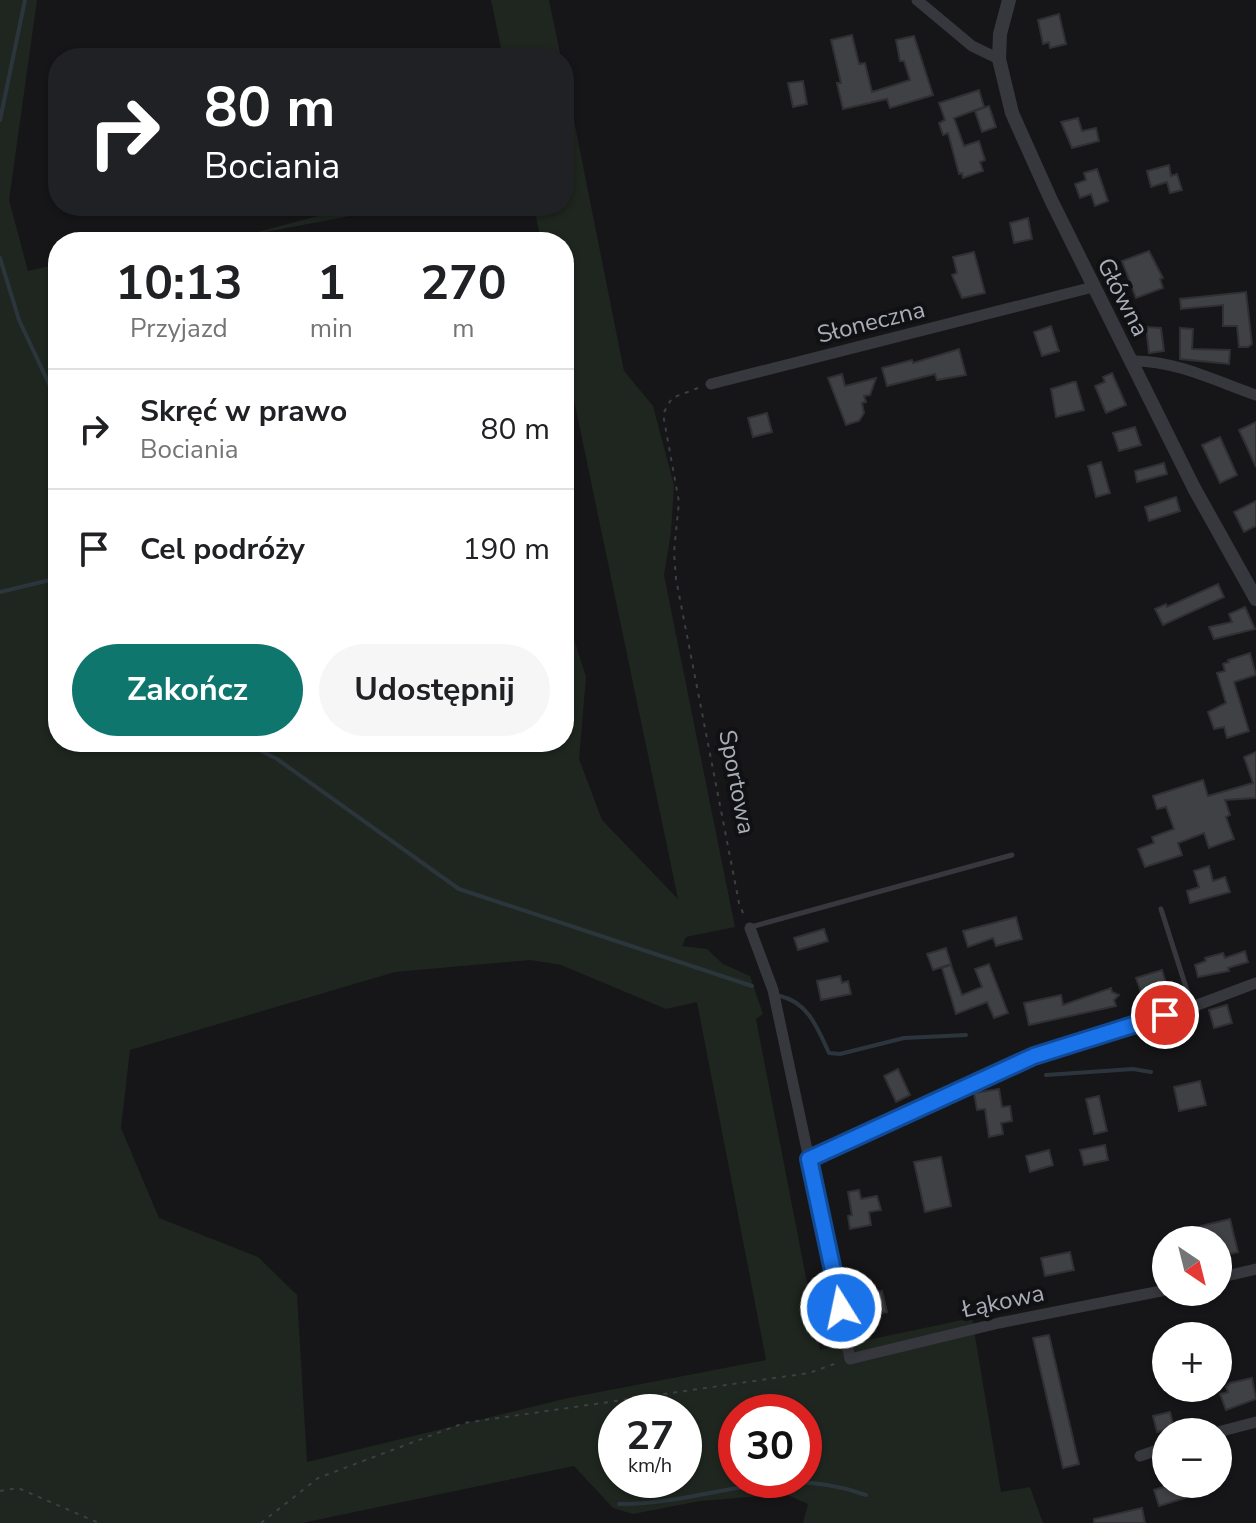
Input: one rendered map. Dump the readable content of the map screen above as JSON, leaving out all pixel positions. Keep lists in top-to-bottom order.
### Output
{
  "streets": {
    "street": ["Główna", "Słoneczna", "Łąkowa"],
    "path": ["Sportowa"]
  },
  "crossings": [
    ["Główna", "Słoneczna"],
    ["Słoneczna", "Sportowa"]
  ],
  "north": "bottom right",
  "page": {
    "turn": ["80 m", "Bociania"],
    "eta": [
      "10:13",
      "Przyjazd",
      "1",
      "min",
      "270",
      "m"
    ],
    "list": [
      {
        "name": "Skręć w prawo",
        "note": "Bociania",
        "value": "80 m"
      },
      {
        "name": "Cel podróży",
        "value": "190 m"
      }
    ],
    "buttons": ["Zakończ", "Udostępnij"],
    "map_buttons": ["+", "−"],
    "speed": "27 km/h",
    "limit": "30"
  }
}
